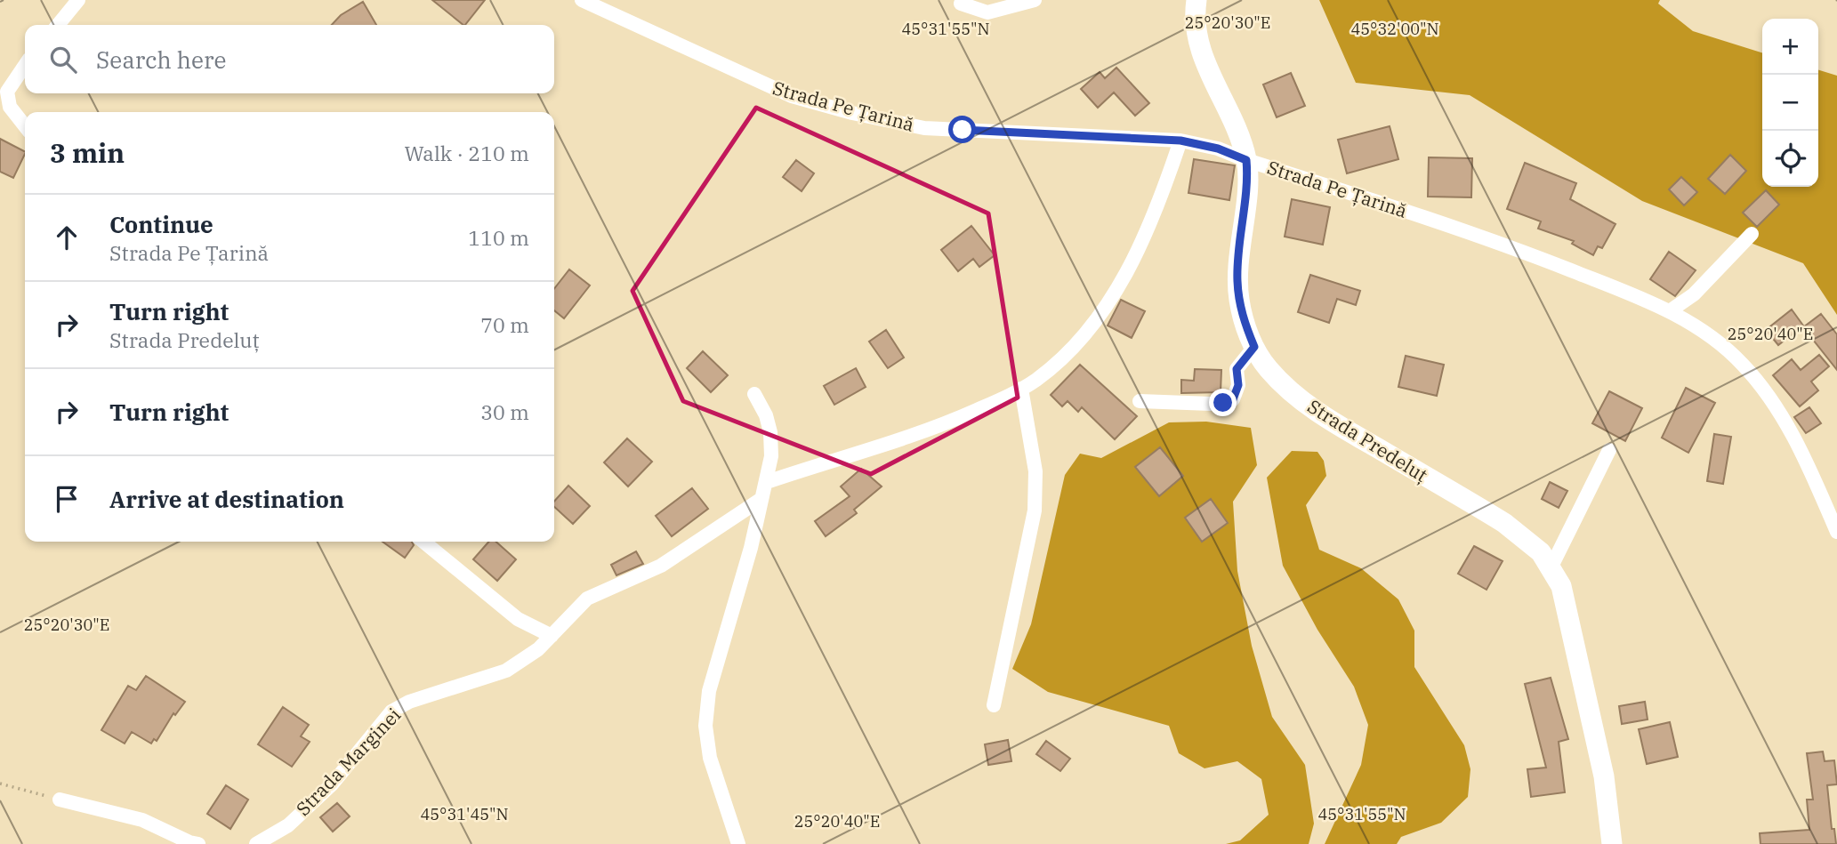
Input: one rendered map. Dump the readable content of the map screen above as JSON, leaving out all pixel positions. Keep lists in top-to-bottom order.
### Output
{
  "streets": {
    "main road": ["Strada Predeluț"],
    "street": ["Strada Pe Țarină", "Strada Marginei"]
  },
  "crossings": [
    ["Strada Pe Țarină", "Strada Predeluț"]
  ],
  "page": {
    "map_buttons": ["+", "−"],
    "search": "Search here",
    "heading": ["3 min", "Walk · 210 m"],
    "list": [
      ["Continue", "Strada Pe Țarină", "110 m"],
      ["Turn right", "Strada Predeluț", "70 m"],
      ["Turn right", "30 m"],
      "Arrive at destination"
    ]
  },
  "coordinates": [
    "25°20'30\"E",
    "45°31'55\"N",
    "45°32'00\"N",
    "25°20'40\"E",
    "45°31'45\"N"
  ]
}
